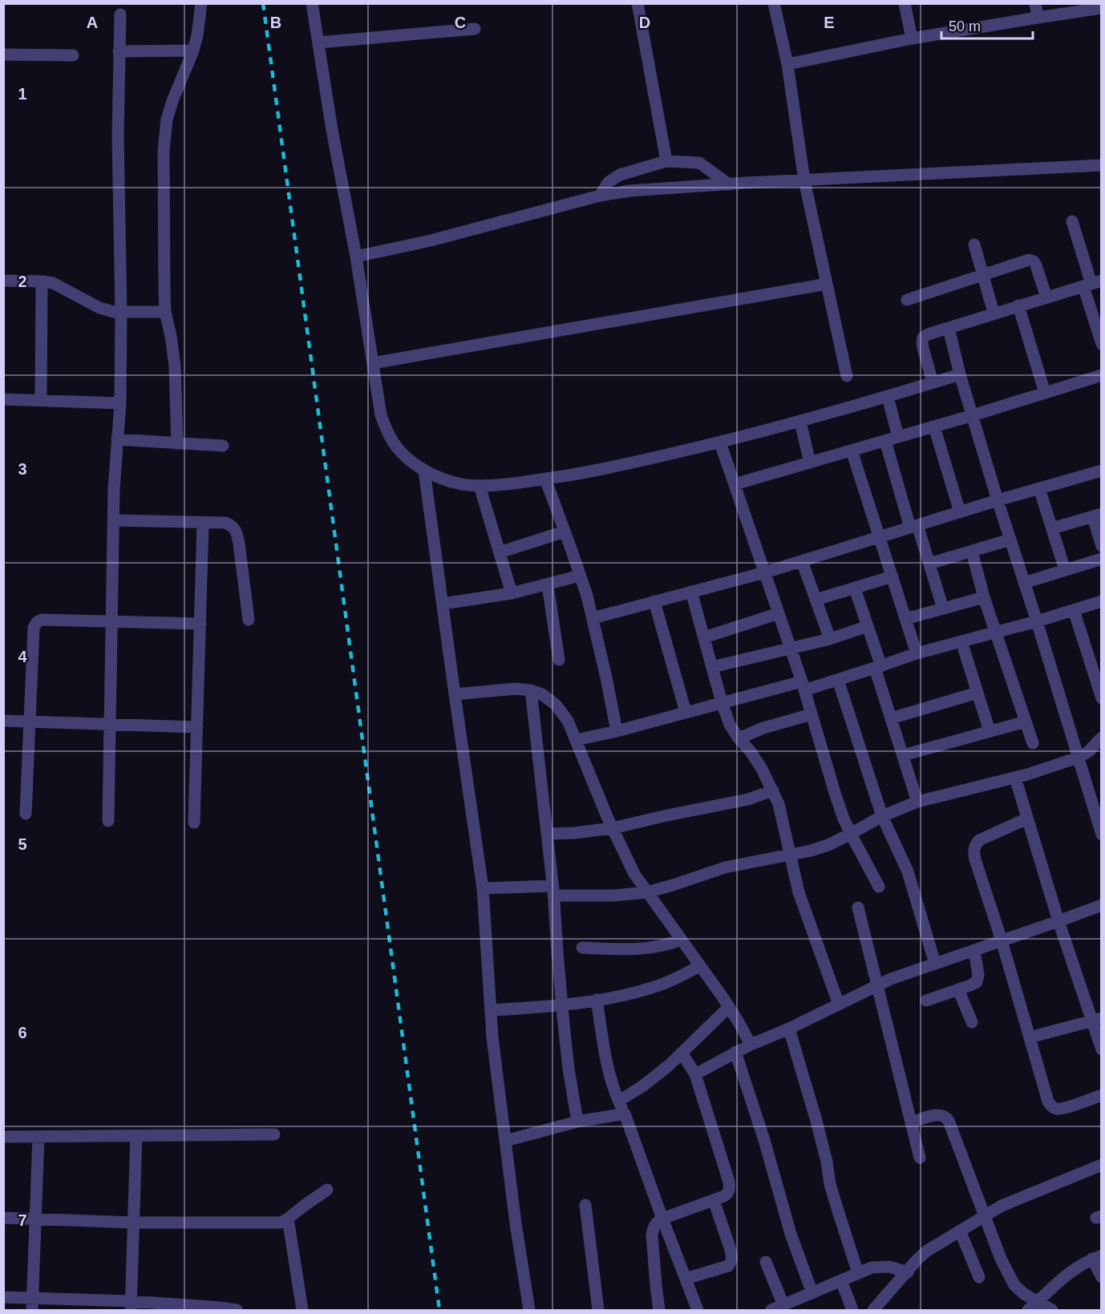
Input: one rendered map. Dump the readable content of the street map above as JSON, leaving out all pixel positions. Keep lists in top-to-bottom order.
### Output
{
  "scale_bar": "50 m",
  "grid": {
    "columns": [
      "A",
      "B",
      "C",
      "D",
      "E"
    ],
    "rows": [
      "1",
      "2",
      "3",
      "4",
      "5",
      "6",
      "7"
    ]
  }
}
